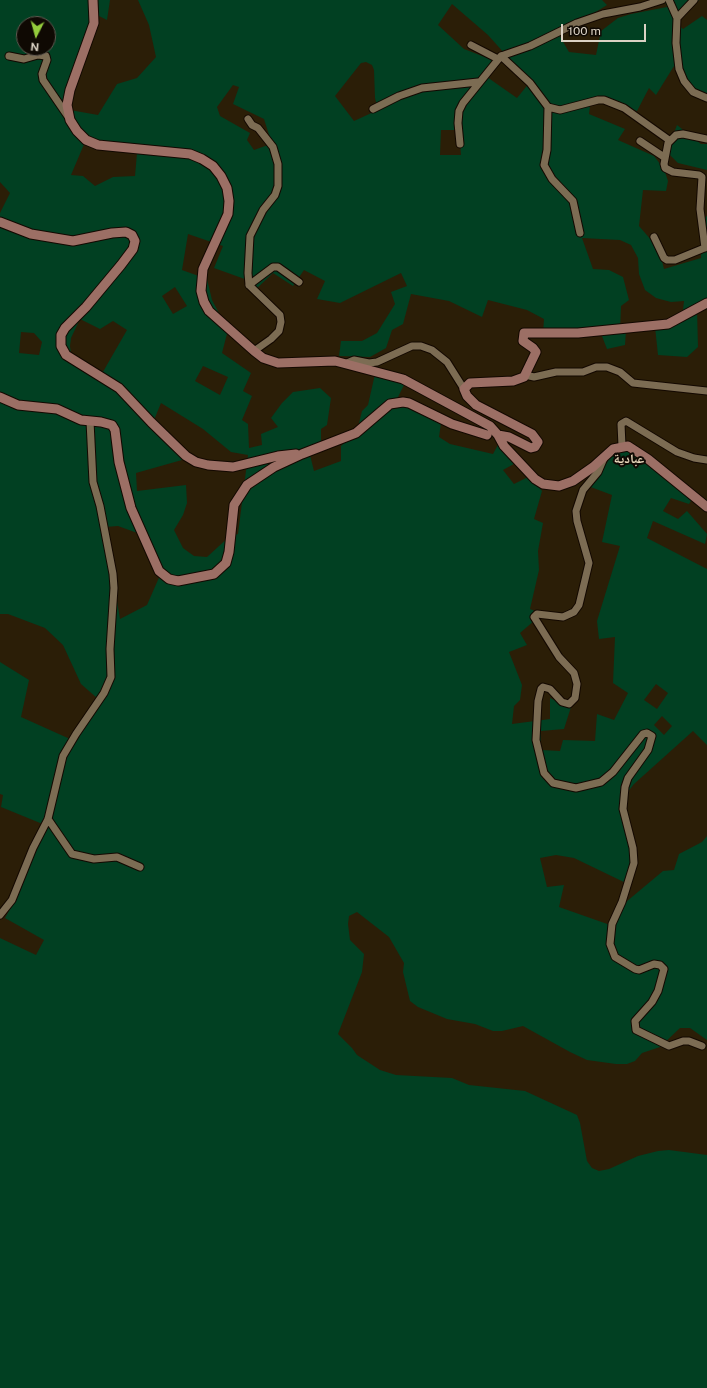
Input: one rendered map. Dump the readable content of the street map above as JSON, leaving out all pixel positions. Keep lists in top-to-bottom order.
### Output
{
  "districts": ["عبادية"],
  "scale_bar": "100 m",
  "north": "bottom"
}
